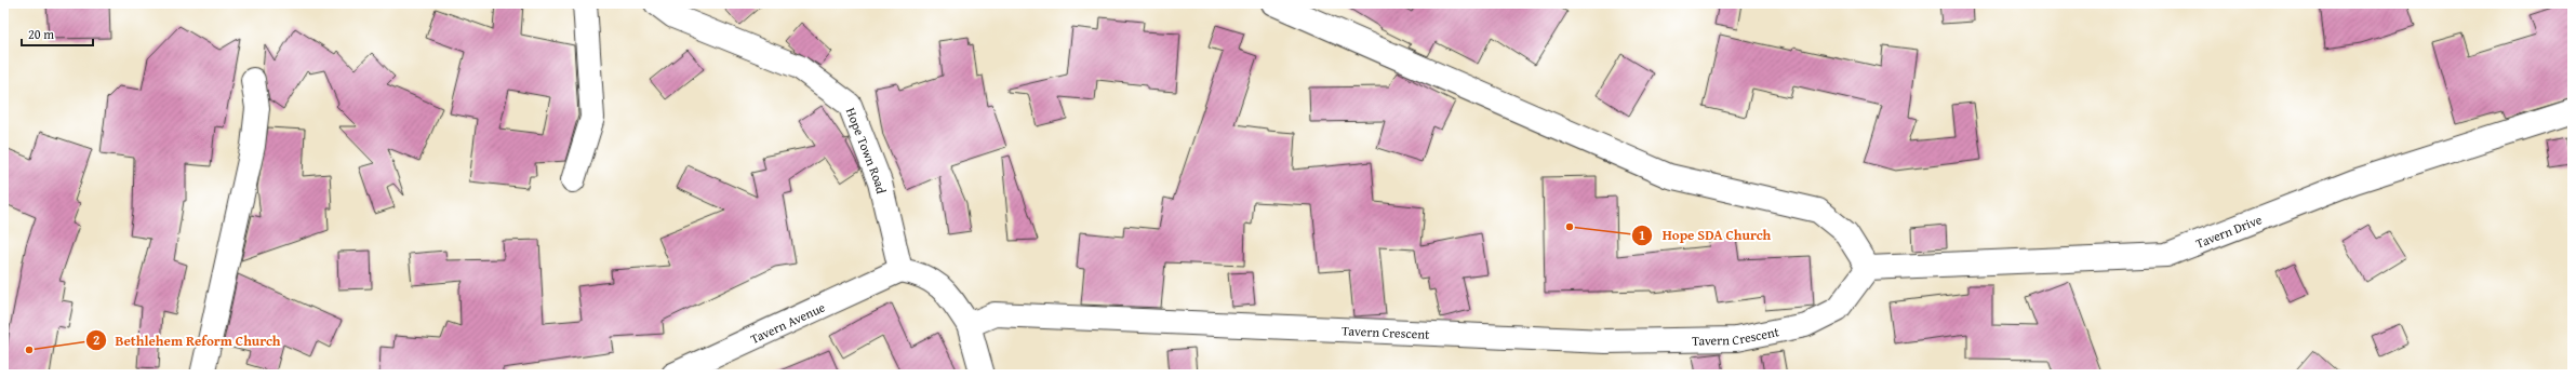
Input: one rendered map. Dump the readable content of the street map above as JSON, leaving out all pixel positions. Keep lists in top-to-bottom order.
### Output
{
  "streets": {
    "street": [
      "Hope Town Road",
      "Tavern Drive",
      "Tavern Avenue",
      "Tavern Crescent"
    ]
  },
  "crossings": [
    ["Hope Town Road", "Tavern Avenue"],
    ["Tavern Drive", "Tavern Crescent"]
  ],
  "places": ["Hope SDA Church", "Bethlehem Reform Church"],
  "scale_bar": "20 m"
}
